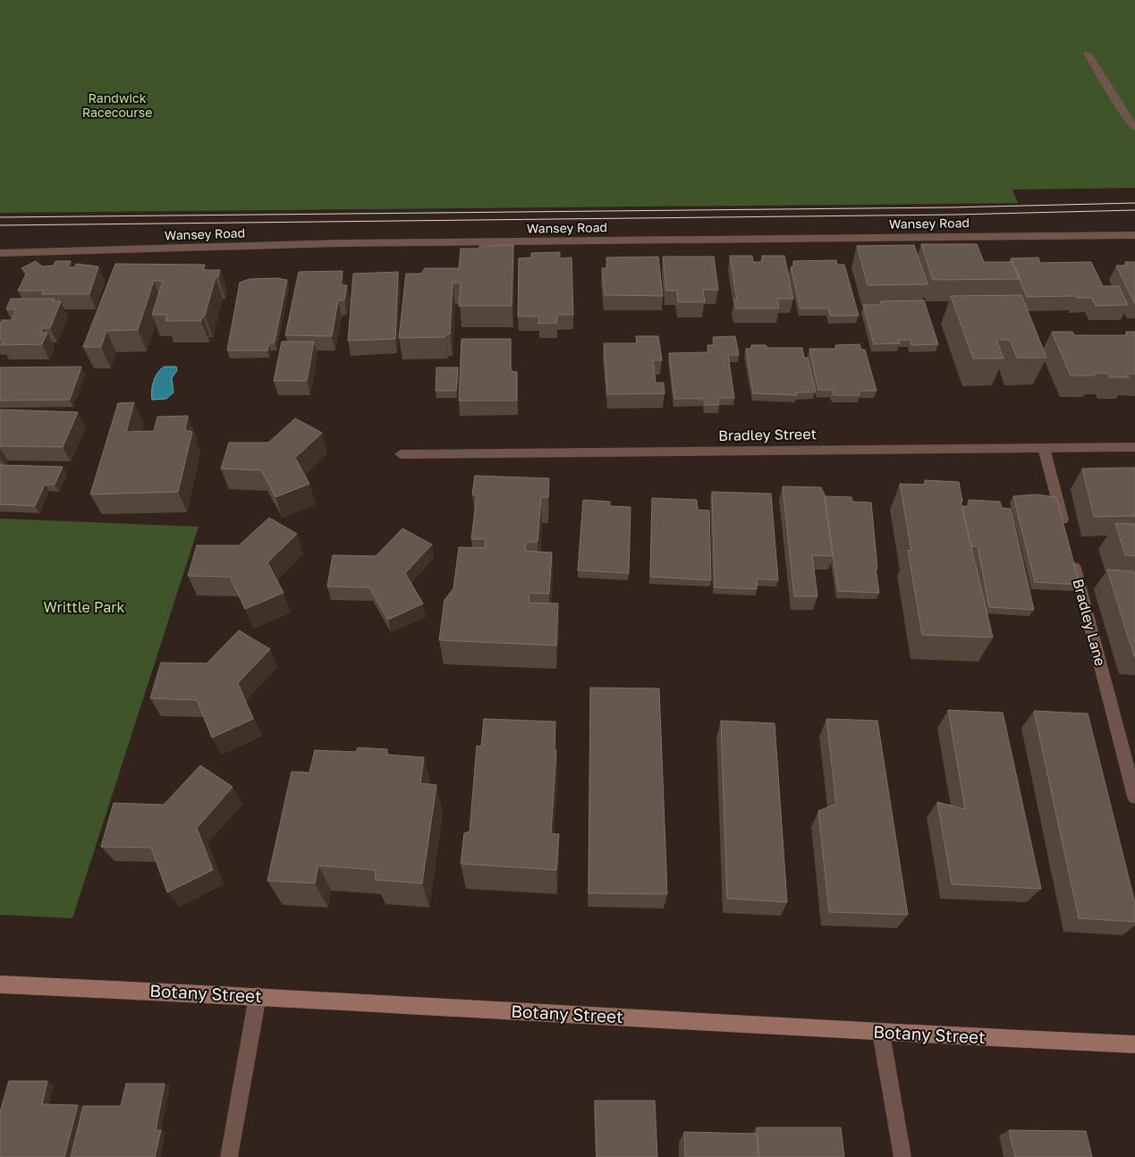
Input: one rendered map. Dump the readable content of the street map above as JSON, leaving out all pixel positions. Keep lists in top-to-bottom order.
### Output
{
  "streets": {
    "street": [
      "Wansey Road",
      "Bradley Street",
      "Bradley Lane",
      "Botany Street"
    ]
  },
  "parks": ["Randwick Racecourse", "Writtle Park"]
}
